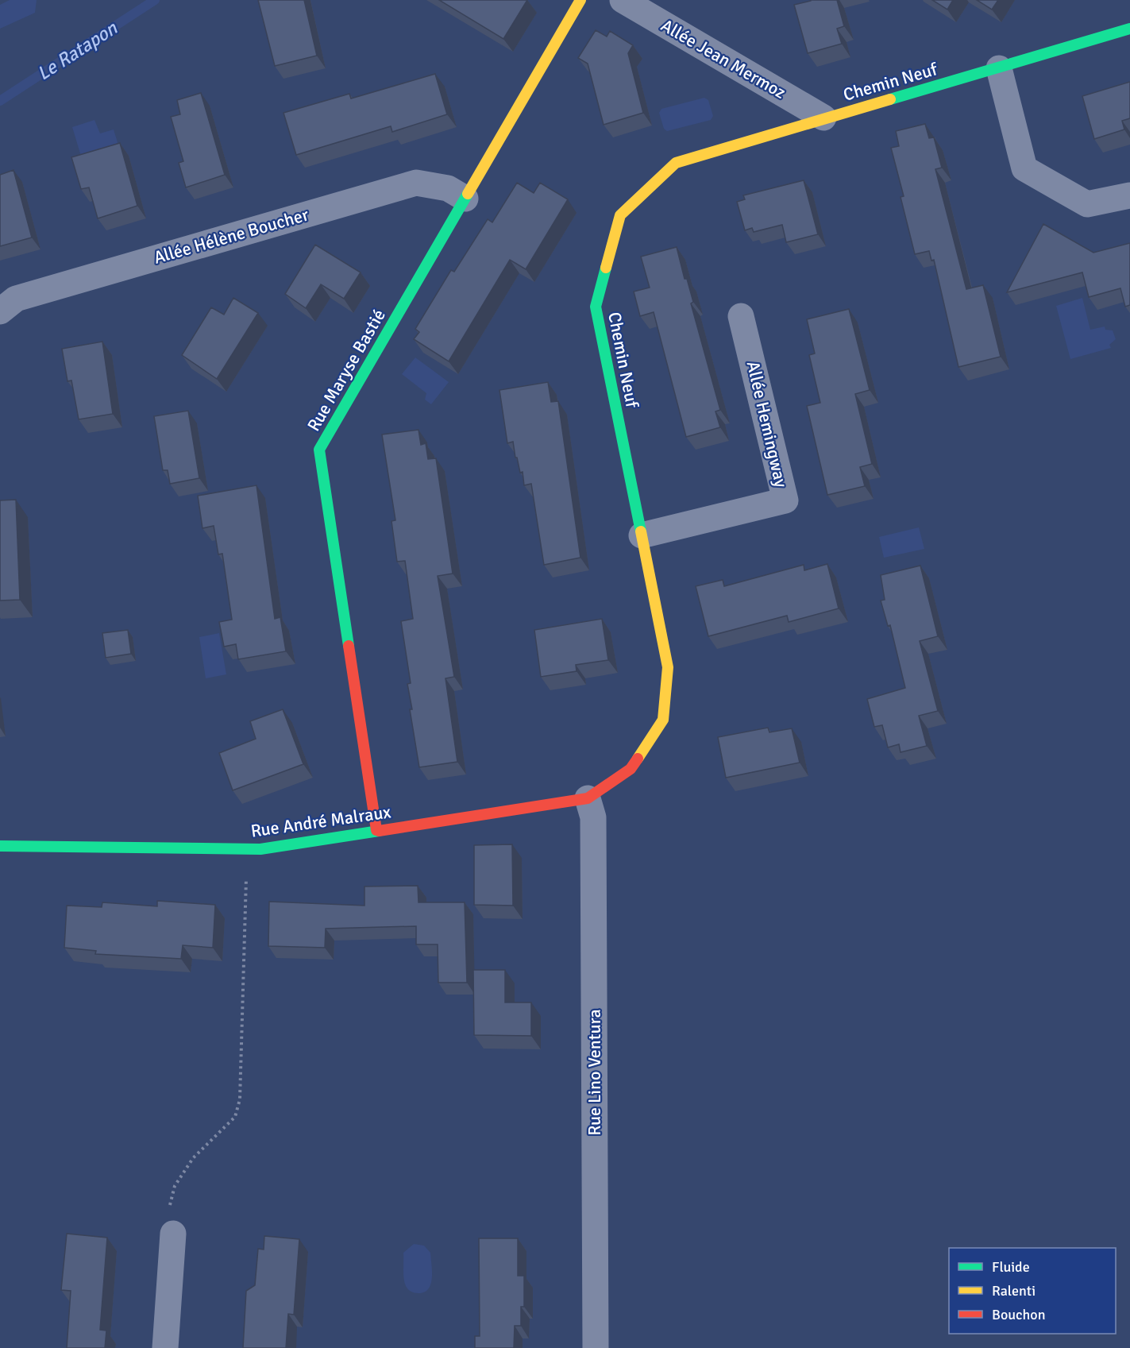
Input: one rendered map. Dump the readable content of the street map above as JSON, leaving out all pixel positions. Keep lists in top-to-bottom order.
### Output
{
  "streets": {
    "street": [
      "Allée Jean Mermoz",
      "Chemin Neuf",
      "Allée Hélène Boucher",
      "Rue Maryse Bastié",
      "Allée Hemingway",
      "Rue André Malraux",
      "Rue Lino Ventura"
    ]
  },
  "crossings": [
    ["Allée Jean Mermoz", "Chemin Neuf"],
    ["Chemin Neuf", "Allée Hemingway"],
    ["Chemin Neuf", "Rue André Malraux"],
    ["Chemin Neuf", "Rue Lino Ventura"],
    ["Allée Hélène Boucher", "Rue Maryse Bastié"],
    ["Rue Maryse Bastié", "Rue André Malraux"],
    ["Rue André Malraux", "Rue Lino Ventura"]
  ],
  "water": ["Le Ratapon"],
  "legend": ["Fluide", "Ralenti", "Bouchon"]
}
